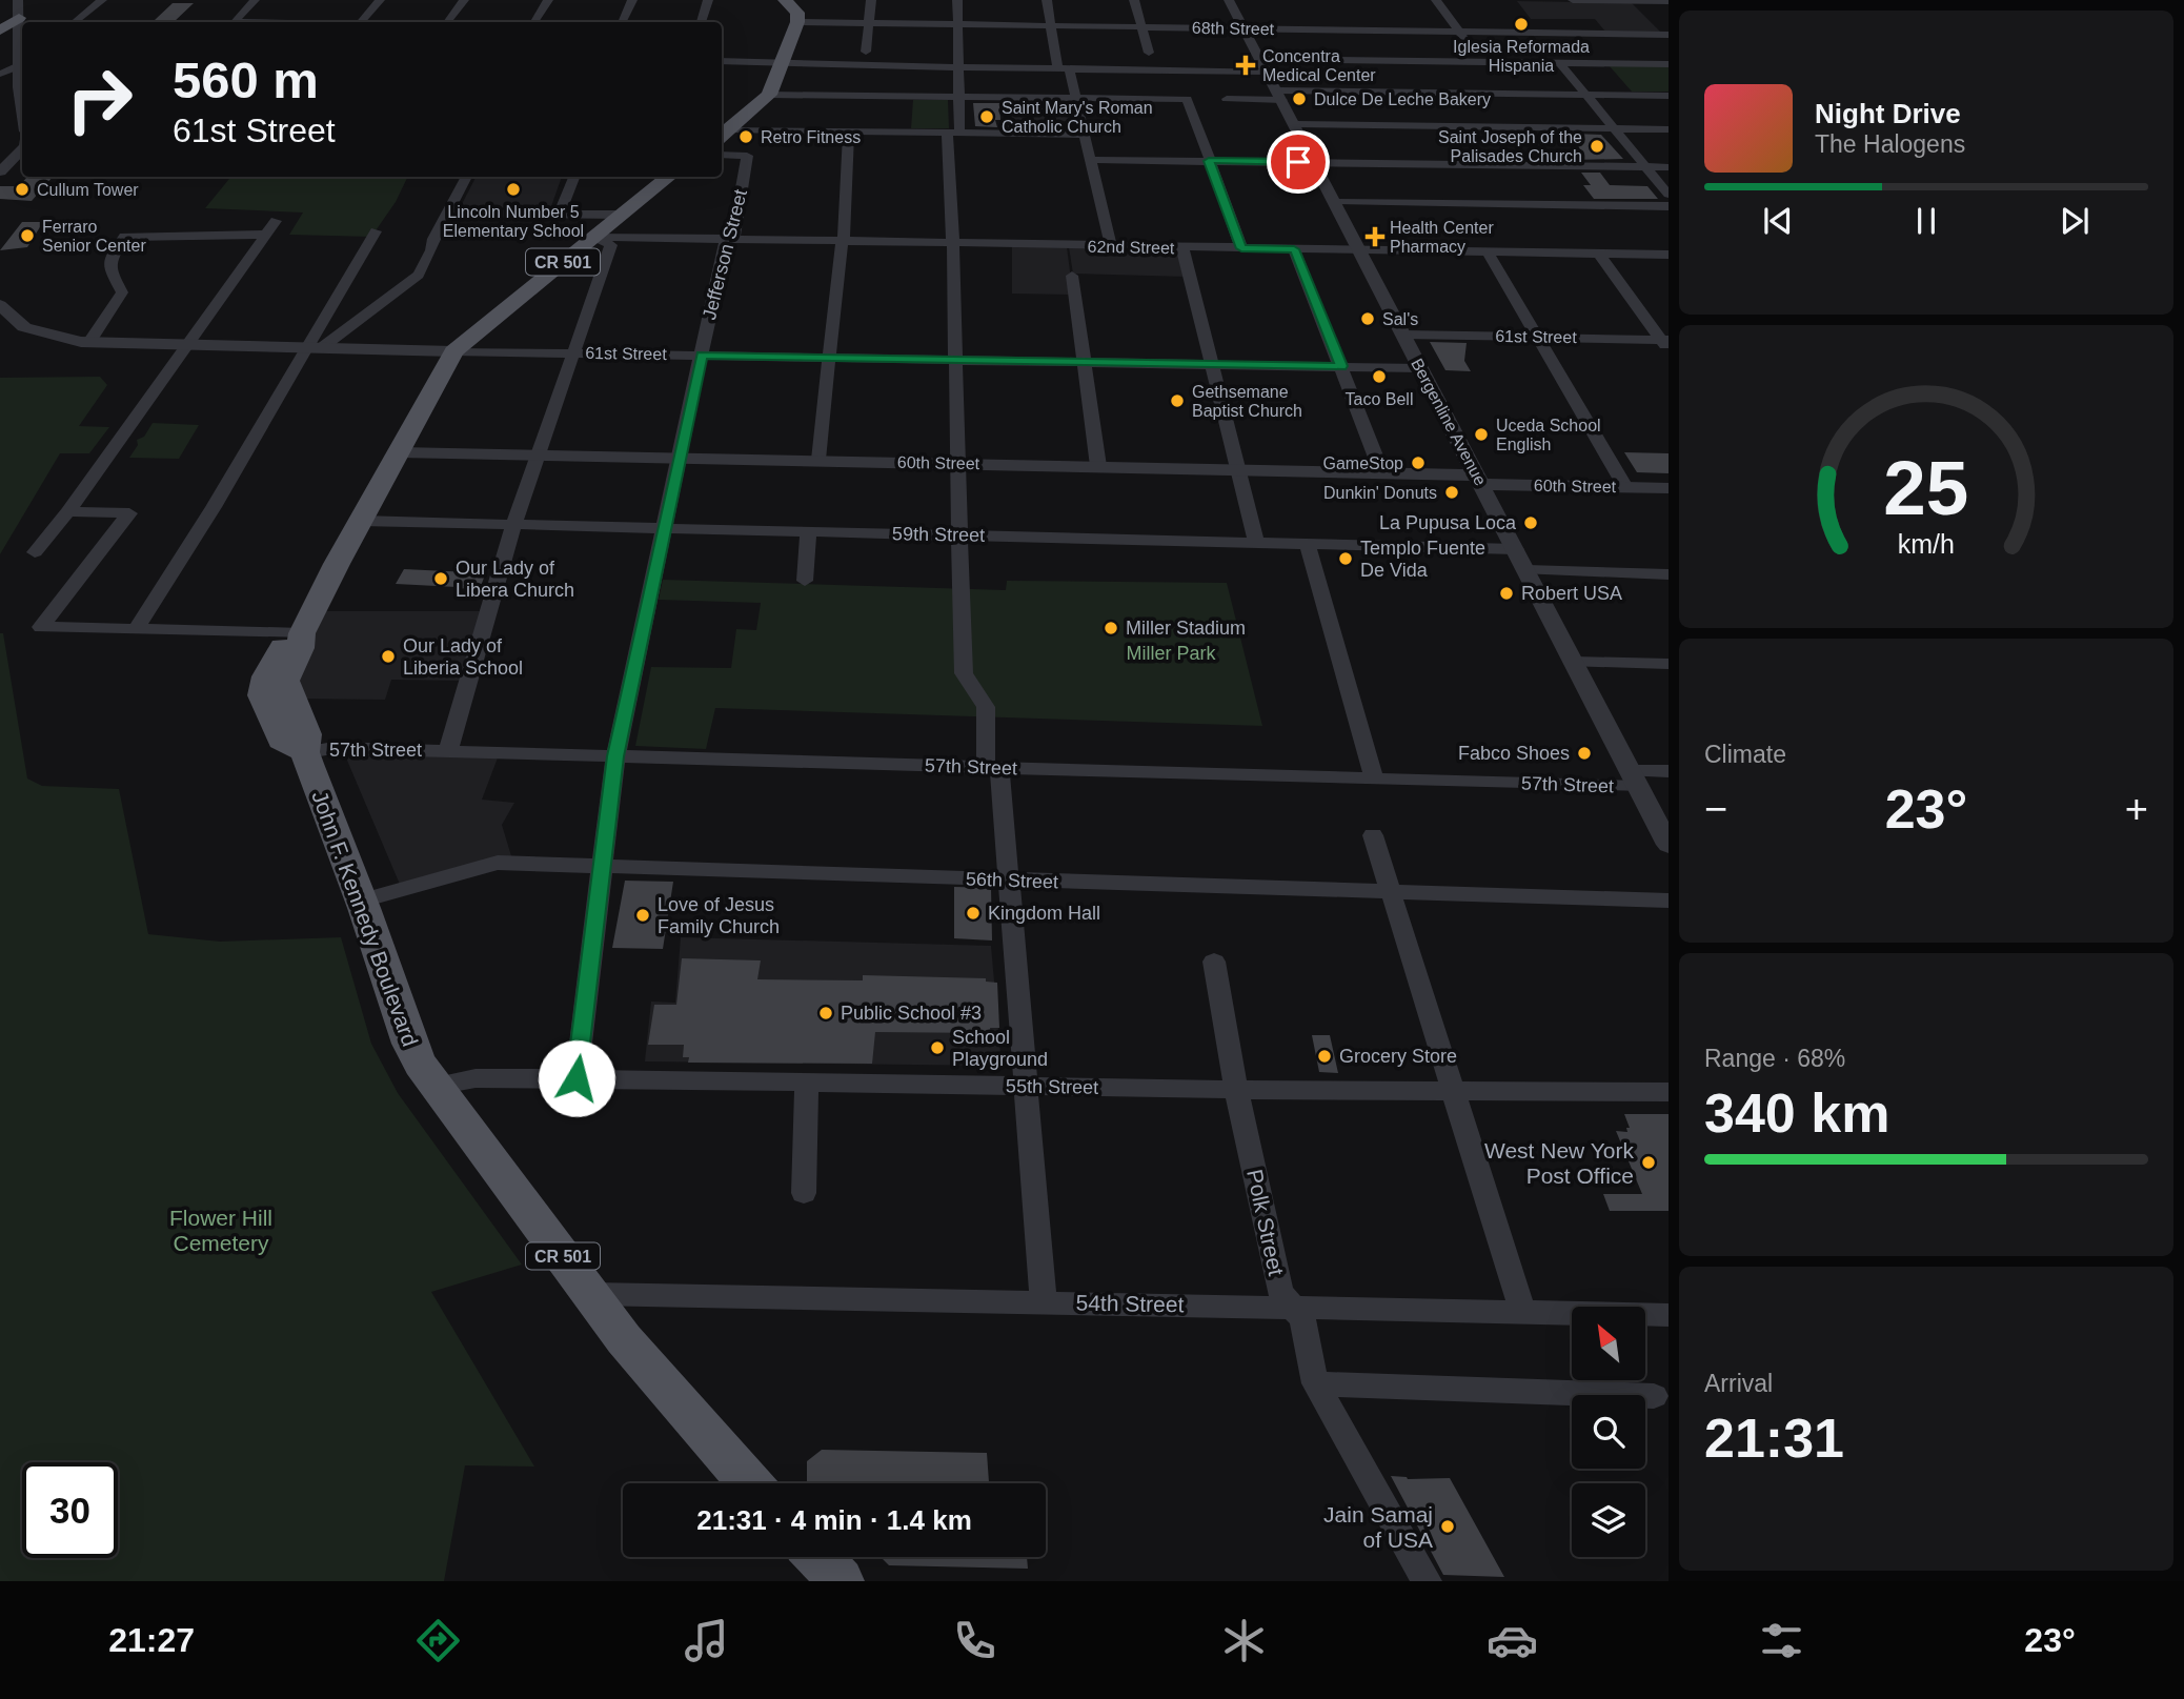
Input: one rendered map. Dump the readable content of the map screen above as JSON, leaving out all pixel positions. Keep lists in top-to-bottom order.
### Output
{
  "streets": {
    "main road": ["CR 501", "John F. Kennedy Boulevard"],
    "street": [
      "68th Street",
      "62nd Street",
      "Jefferson Street",
      "61st Street",
      "Bergenline Avenue",
      "60th Street",
      "59th Street",
      "57th Street",
      "56th Street",
      "55th Street",
      "Polk Street",
      "54th Street"
    ]
  },
  "crossings": [
    ["68th Street", "Bergenline Avenue"],
    ["62nd Street", "Jefferson Street"],
    ["62nd Street", "CR 501"],
    ["62nd Street", "Bergenline Avenue"],
    ["Jefferson Street", "61st Street"],
    ["Jefferson Street", "60th Street"],
    ["Jefferson Street", "59th Street"],
    ["Jefferson Street", "57th Street"],
    ["Jefferson Street", "56th Street"],
    ["Jefferson Street", "55th Street"],
    ["CR 501", "61st Street"],
    ["CR 501", "60th Street"],
    ["CR 501", "59th Street"],
    ["CR 501", "57th Street"],
    ["CR 501", "John F. Kennedy Boulevard"],
    ["61st Street", "Bergenline Avenue"],
    ["Bergenline Avenue", "60th Street"],
    ["Bergenline Avenue", "59th Street"],
    ["Bergenline Avenue", "57th Street"],
    ["57th Street", "John F. Kennedy Boulevard"],
    ["56th Street", "John F. Kennedy Boulevard"],
    ["John F. Kennedy Boulevard", "55th Street"],
    ["John F. Kennedy Boulevard", "54th Street"],
    ["55th Street", "Polk Street"],
    ["Polk Street", "54th Street"]
  ],
  "parks": ["Miller Park", "Flower Hill Cemetery"],
  "places": {
    "other": [
      "Iglesia Reformada Hispania",
      "Dulce De Leche Bakery",
      "Saint Mary's Roman Catholic Church",
      "Retro Fitness",
      "Saint Joseph of the Palisades Church",
      "Cullum Tower",
      "Lincoln Number 5 Elementary School",
      "Ferraro Senior Center",
      "Sal's",
      "Taco Bell",
      "Gethsemane Baptist Church",
      "Uceda School English",
      "GameStop",
      "Dunkin' Donuts",
      "La Pupusa Loca",
      "Templo Fuente De Vida",
      "Our Lady of Libera Church",
      "Robert USA",
      "Miller Stadium",
      "Our Lady of Liberia School",
      "Fabco Shoes",
      "Kingdom Hall",
      "Love of Jesus Family Church",
      "Public School #3",
      "School Playground",
      "Grocery Store",
      "West New York Post Office",
      "Jain Samaj of USA"
    ],
    "health": ["Concentra Medical Center", "Health Center Pharmacy"]
  },
  "north": "top left",
  "page": {
    "turn": ["560 m", "61st Street"],
    "song": ["Night Drive", "The Halogens"],
    "tile": [
      "Climate",
      ["Range · 68%", "340 km"],
      ["Arrival", "21:31"]
    ],
    "heat": ["−", "23°", "+"],
    "limit": "30",
    "trip": "21:31 · 4 min · 1.4 km",
    "tabs": ["21:27", "23°"],
    "gauge": ["25", "km/h"]
  }
}
